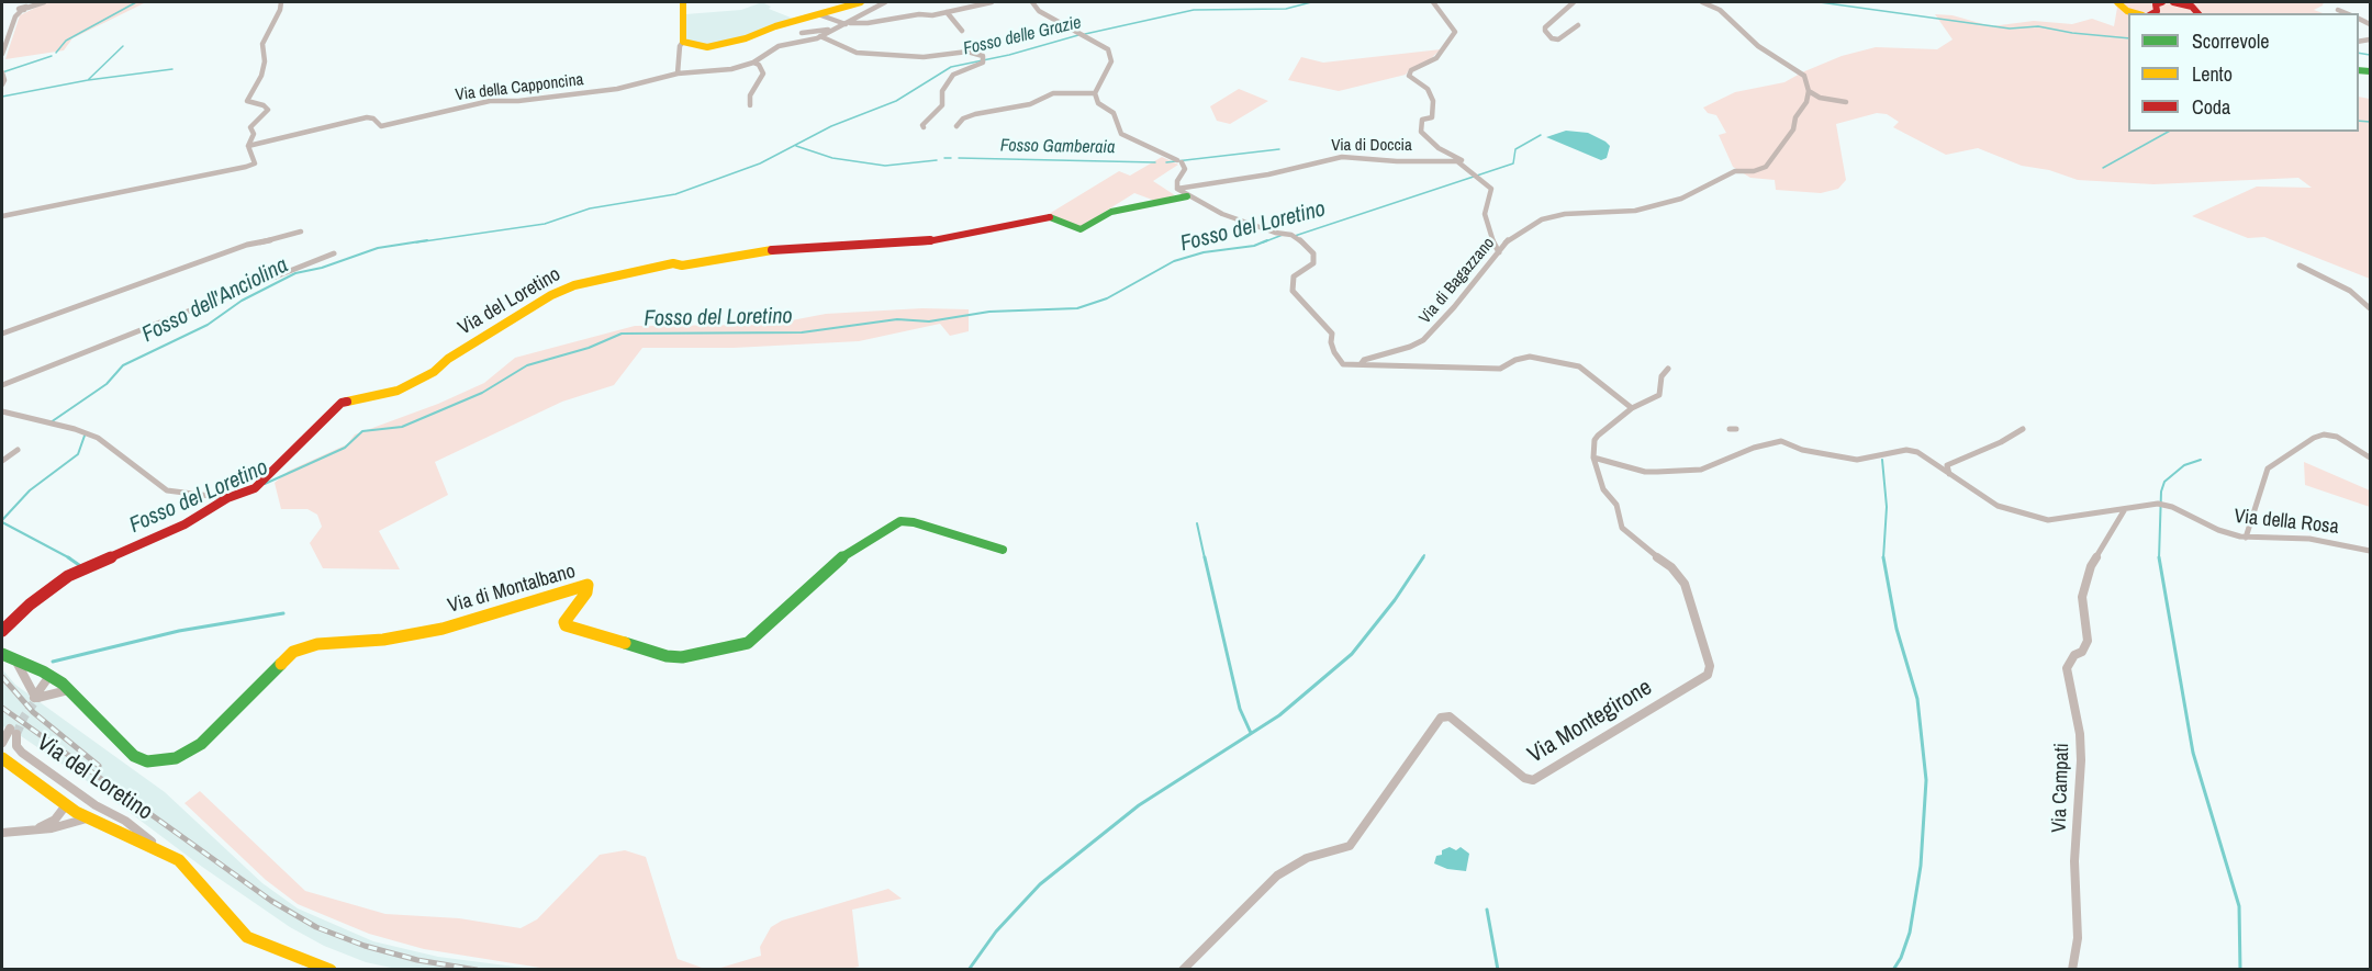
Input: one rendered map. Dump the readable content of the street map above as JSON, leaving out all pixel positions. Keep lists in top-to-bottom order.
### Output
{
  "streets": {
    "street": [
      "Via della Capponcina",
      "Via di Doccia",
      "Via di Bagazzano",
      "Via del Loretino",
      "Via della Rosa",
      "Via di Montalbano",
      "Via Montegirone",
      "Via Campati"
    ]
  },
  "crossings": [
    ["Via della Rosa", "Via Campati"]
  ],
  "water": [
    "Fosso delle Grazie",
    "Fosso Gamberaia",
    "Fosso del Loretino",
    "Fosso dell'Anciolina"
  ],
  "legend": ["Scorrevole", "Lento", "Coda"]
}
